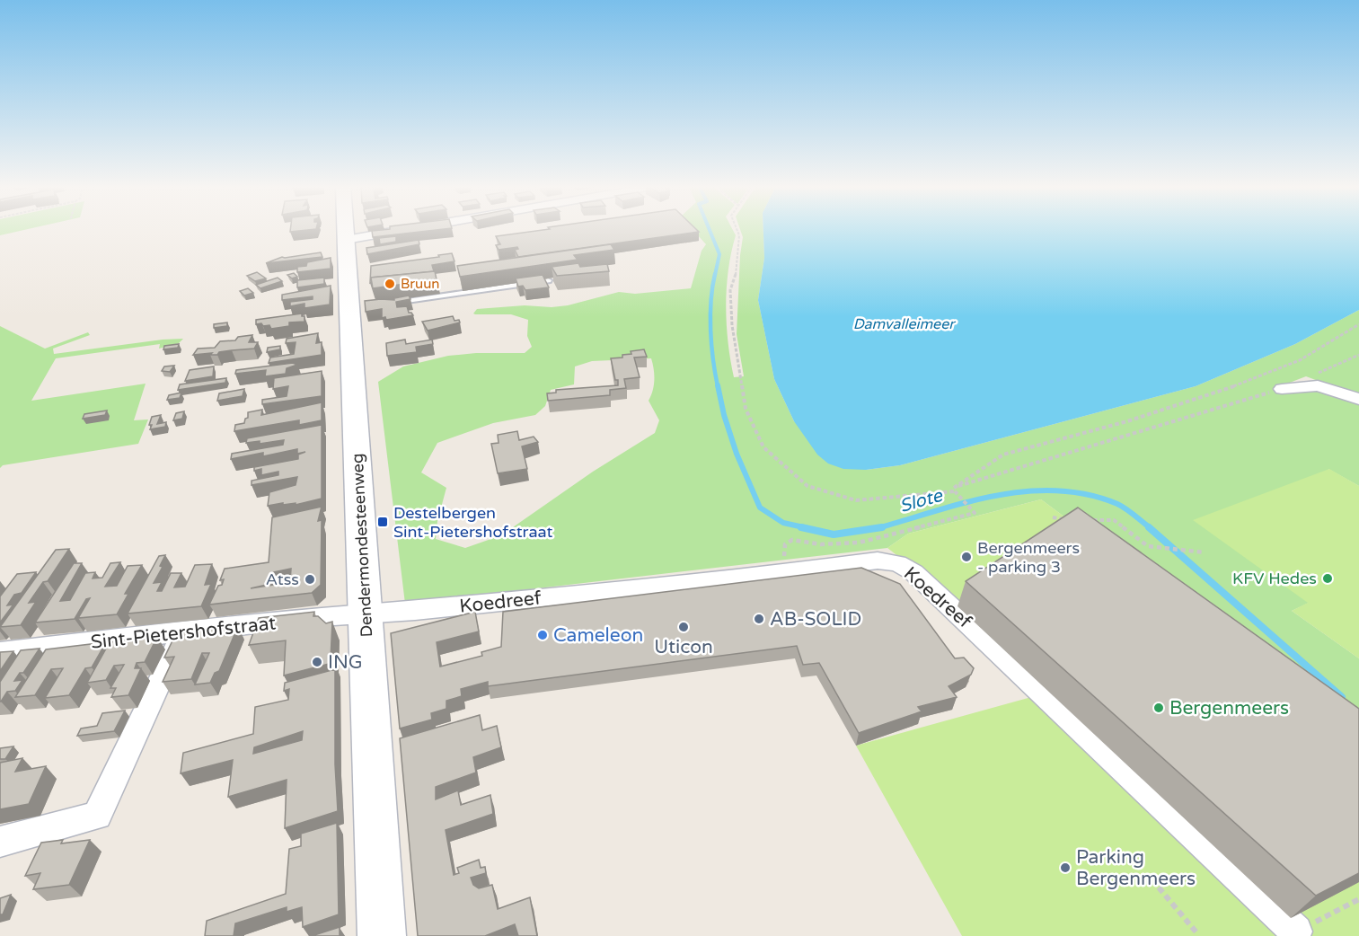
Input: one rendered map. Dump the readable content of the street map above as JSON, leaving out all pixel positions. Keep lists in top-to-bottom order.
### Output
{
  "streets": {
    "main road": ["Dendermondesteenweg"],
    "street": ["Koedreef", "Sint-Pietershofstraat"]
  },
  "crossings": [
    ["Dendermondesteenweg", "Koedreef"],
    ["Dendermondesteenweg", "Sint-Pietershofstraat"],
    ["Koedreef", "Sint-Pietershofstraat"]
  ],
  "water": ["Damvalleimeer", "Slote"],
  "places": {
    "other": [
      "Bruun",
      "Bergenmeers - parking 3",
      "KFV Hedes",
      "Atss",
      "AB-SOLID",
      "Uticon",
      "Cameleon",
      "ING",
      "Bergenmeers",
      "Parking Bergenmeers"
    ],
    "transit": ["Destelbergen Sint-Pietershofstraat"]
  }
}
